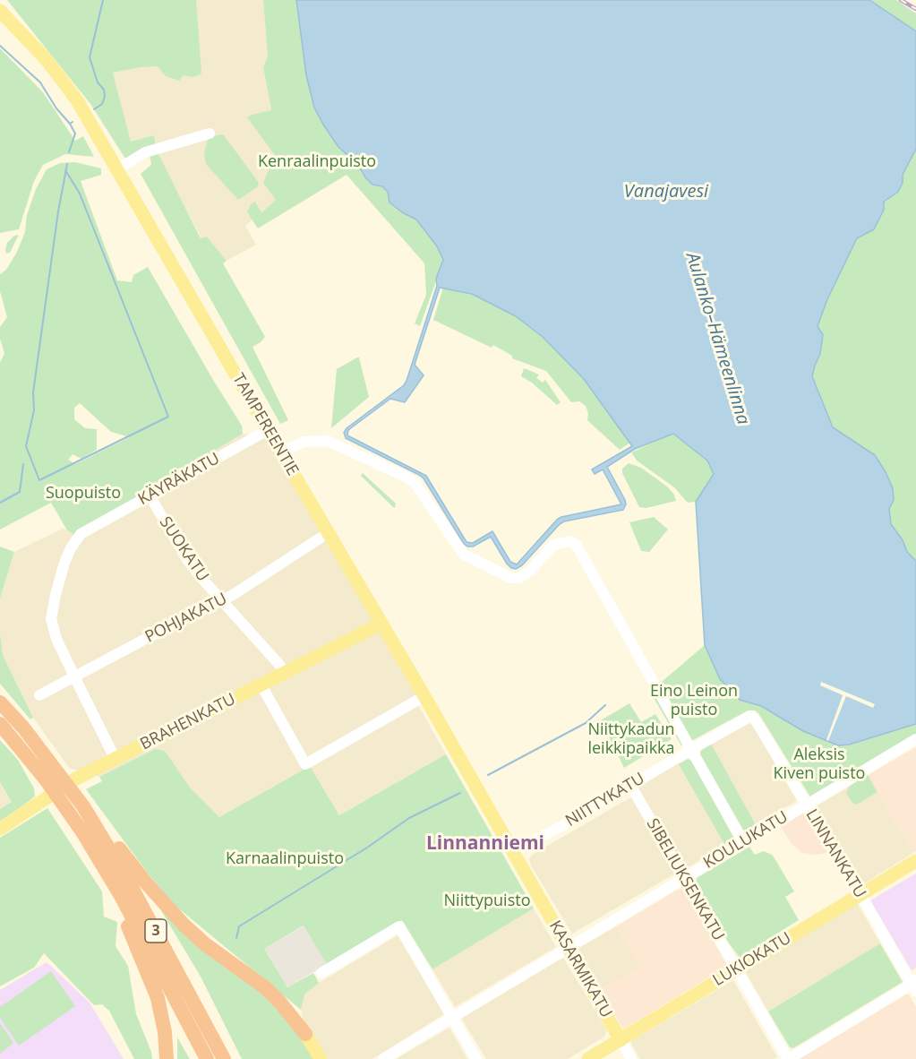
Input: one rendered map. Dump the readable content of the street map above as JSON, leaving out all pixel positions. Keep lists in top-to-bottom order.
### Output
{
  "streets": {
    "highway": ["3"],
    "main road": [
      "TAMPEREENTIE",
      "BRAHENKATU",
      "LUKIOKATU",
      "KASARMIKATU"
    ],
    "street": [
      "KÄYRÄKATU",
      "SUOKATU",
      "POHJAKATU",
      "NIITTYKATU",
      "KOULUKATU",
      "LINNANKATU",
      "SIBELIUKSENKATU"
    ]
  },
  "crossings": [
    ["TAMPEREENTIE", "KÄYRÄKATU"],
    ["TAMPEREENTIE", "POHJAKATU"],
    ["TAMPEREENTIE", "BRAHENKATU"],
    ["TAMPEREENTIE", "NIITTYKATU"],
    ["TAMPEREENTIE", "KASARMIKATU"],
    ["KÄYRÄKATU", "SUOKATU"],
    ["KÄYRÄKATU", "POHJAKATU"],
    ["KÄYRÄKATU", "BRAHENKATU"],
    ["SUOKATU", "POHJAKATU"],
    ["SUOKATU", "BRAHENKATU"],
    ["NIITTYKATU", "LINNANKATU"],
    ["NIITTYKATU", "SIBELIUKSENKATU"],
    ["NIITTYKATU", "KASARMIKATU"],
    ["KOULUKATU", "LINNANKATU"],
    ["KOULUKATU", "SIBELIUKSENKATU"],
    ["KOULUKATU", "KASARMIKATU"],
    ["LINNANKATU", "LUKIOKATU"],
    ["SIBELIUKSENKATU", "LUKIOKATU"],
    ["LUKIOKATU", "KASARMIKATU"]
  ],
  "districts": ["Linnanniemi"],
  "water": ["Vanajavesi", "Aulanko–Hämeenlinna"],
  "parks": [
    "Kenraalinpuisto",
    "Suopuisto",
    "Eino Leinon puisto",
    "Niittykadun leikkipaikka",
    "Aleksis Kiven puisto",
    "Karnaalinpuisto",
    "Niittypuisto"
  ]
}
